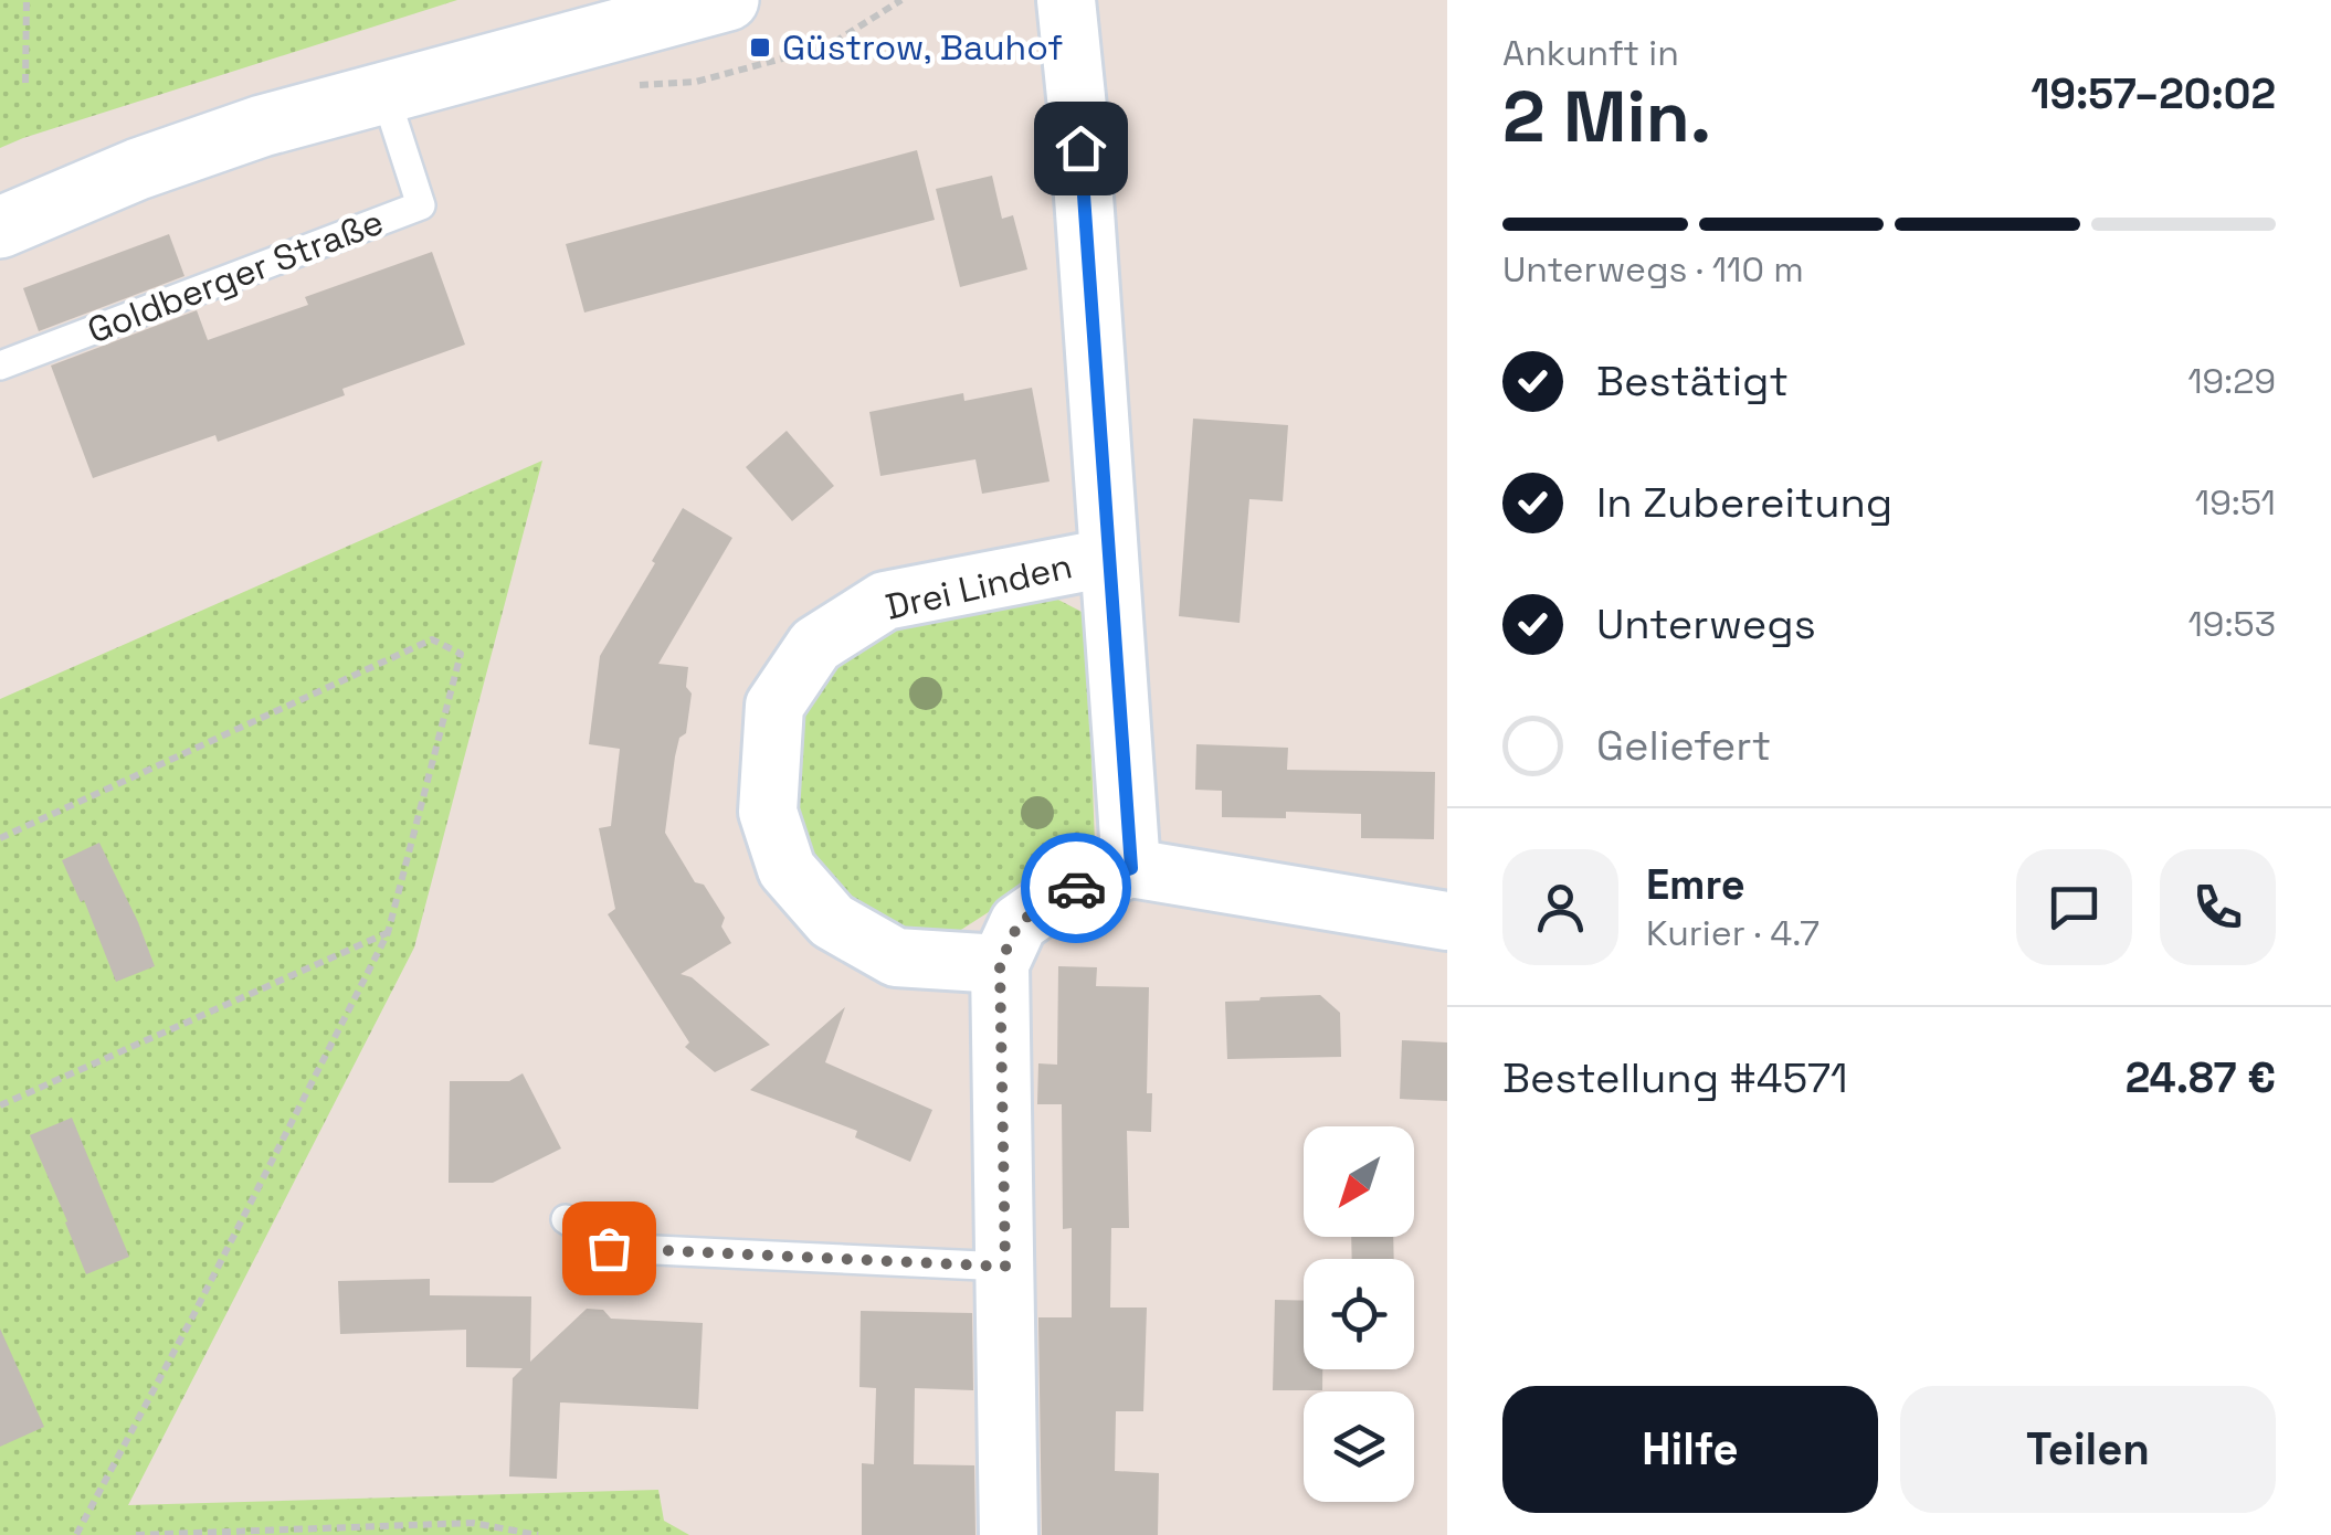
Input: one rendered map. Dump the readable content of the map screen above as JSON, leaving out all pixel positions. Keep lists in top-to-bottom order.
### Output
{
  "streets": {
    "street": ["Drei Linden"],
    "lane": ["Goldberger Straße"]
  },
  "places": {
    "transit": ["Güstrow, Bauhof"]
  },
  "north": "bottom left",
  "page": {
    "heading": ["2 Min.", "Ankunft in", "19:57–20:02"],
    "panel": [
      "Emre",
      "Kurier · 4.7",
      "Bestellung #4571",
      "24.87 €"
    ],
    "bar": "Unterwegs · 110 m",
    "list": [
      ["Bestätigt", "19:29"],
      ["In Zubereitung", "19:51"],
      ["Unterwegs", "19:53"],
      "Geliefert"
    ],
    "buttons": ["Hilfe", "Teilen"]
  }
}
